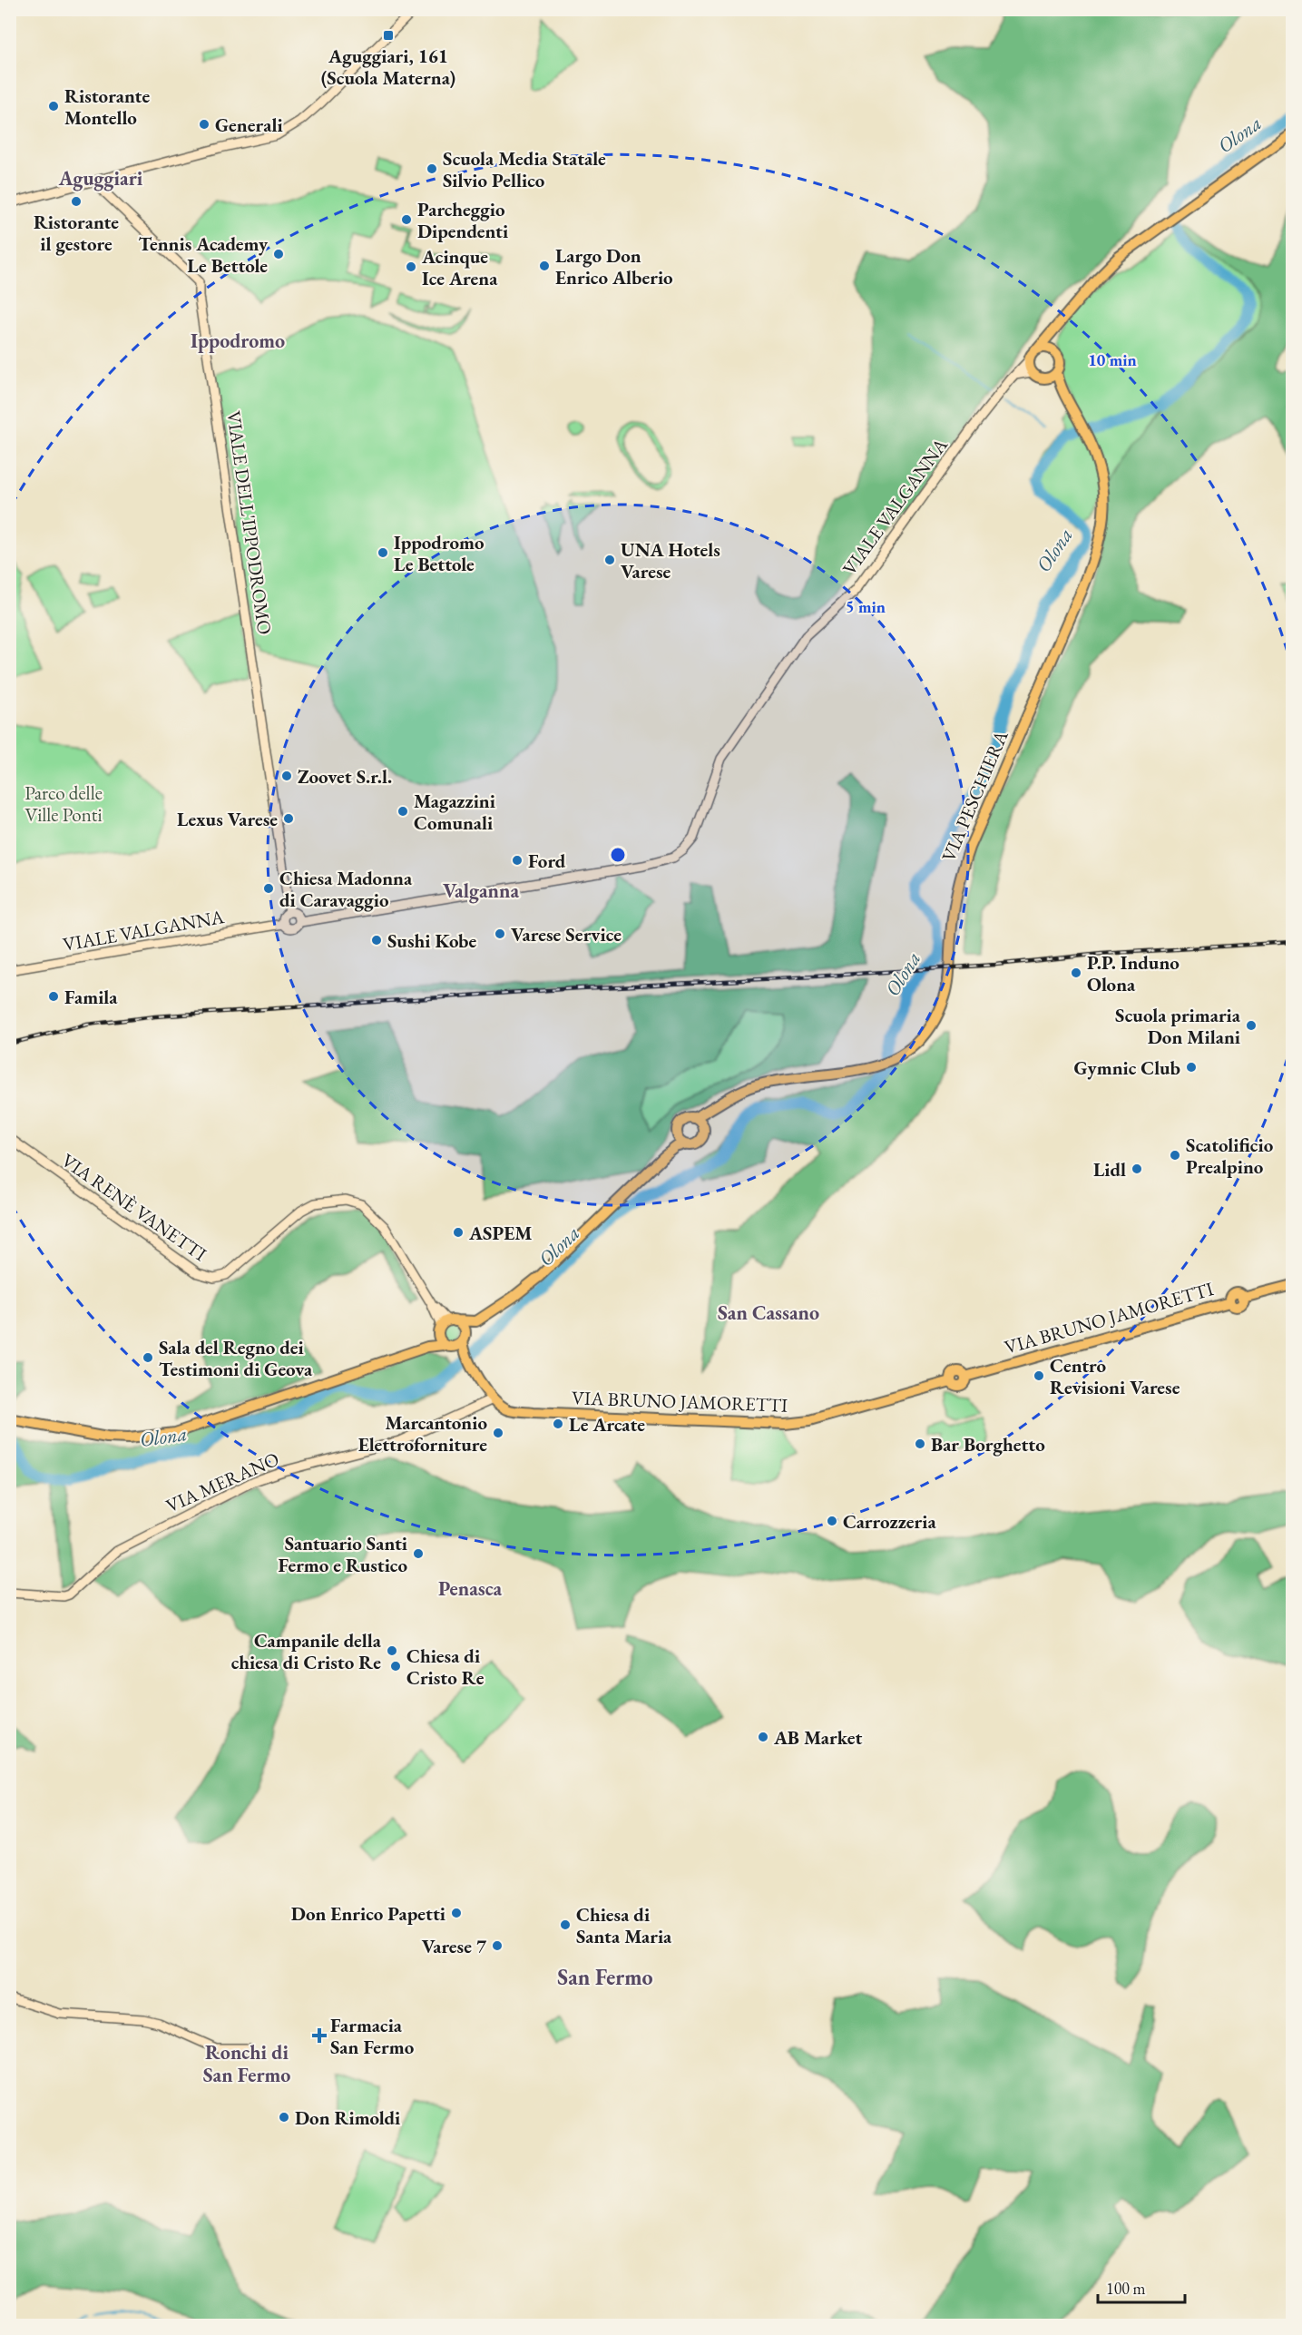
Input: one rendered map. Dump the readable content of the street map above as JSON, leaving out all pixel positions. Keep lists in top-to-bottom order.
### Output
{
  "streets": {
    "main road": ["VIA PESCHIERA", "VIA BRUNO JAMORETTI"],
    "street": [
      "VIALE VALGANNA",
      "VIALE DELL'IPPODROMO",
      "VIA RENÈ VANETTI",
      "VIA MERANO"
    ]
  },
  "crossings": [
    ["VIALE VALGANNA", "VIALE DELL'IPPODROMO"],
    ["VIA BRUNO JAMORETTI", "VIA MERANO"]
  ],
  "districts": [
    "Aguggiari",
    "Ippodromo",
    "Valganna",
    "San Cassano",
    "Penasca",
    "San Fermo",
    "Ronchi di San Fermo"
  ],
  "water": ["Olona"],
  "parks": ["Parco delle Ville Ponti"],
  "places": {
    "transit": ["Aguggiari, 161 (Scuola Materna)"],
    "other": [
      "Ristorante Montello",
      "Generali",
      "Scuola Media Statale Silvio Pellico",
      "Ristorante il gestore",
      "Parcheggio Dipendenti",
      "Tennis Academy Le Bettole",
      "Largo Don Enrico Alberio",
      "Acinque Ice Arena",
      "Ippodromo Le Bettole",
      "UNA Hotels Varese",
      "Zoovet S.r.l.",
      "Magazzini Comunali",
      "Lexus Varese",
      "Ford",
      "Chiesa Madonna di Caravaggio",
      "Varese Service",
      "Sushi Kobe",
      "P.P. Induno Olona",
      "Famila",
      "Scuola primaria Don Milani",
      "Gymnic Club",
      "Scatolificio Prealpino",
      "Lidl",
      "ASPEM",
      "Sala del Regno dei Testimoni di Geova",
      "Centro Revisioni Varese",
      "Le Arcate",
      "Marcantonio Elettroforniture",
      "Bar Borghetto",
      "Carrozzeria",
      "Santuario Santi Fermo e Rustico",
      "Campanile della chiesa di Cristo Re",
      "Chiesa di Cristo Re",
      "AB Market",
      "Don Enrico Papetti",
      "Chiesa di Santa Maria",
      "Varese 7",
      "Don Rimoldi"
    ],
    "health": ["Farmacia San Fermo"]
  },
  "scale_bar": "100 m",
  "rings": ["10 min", "5 min"]
}
